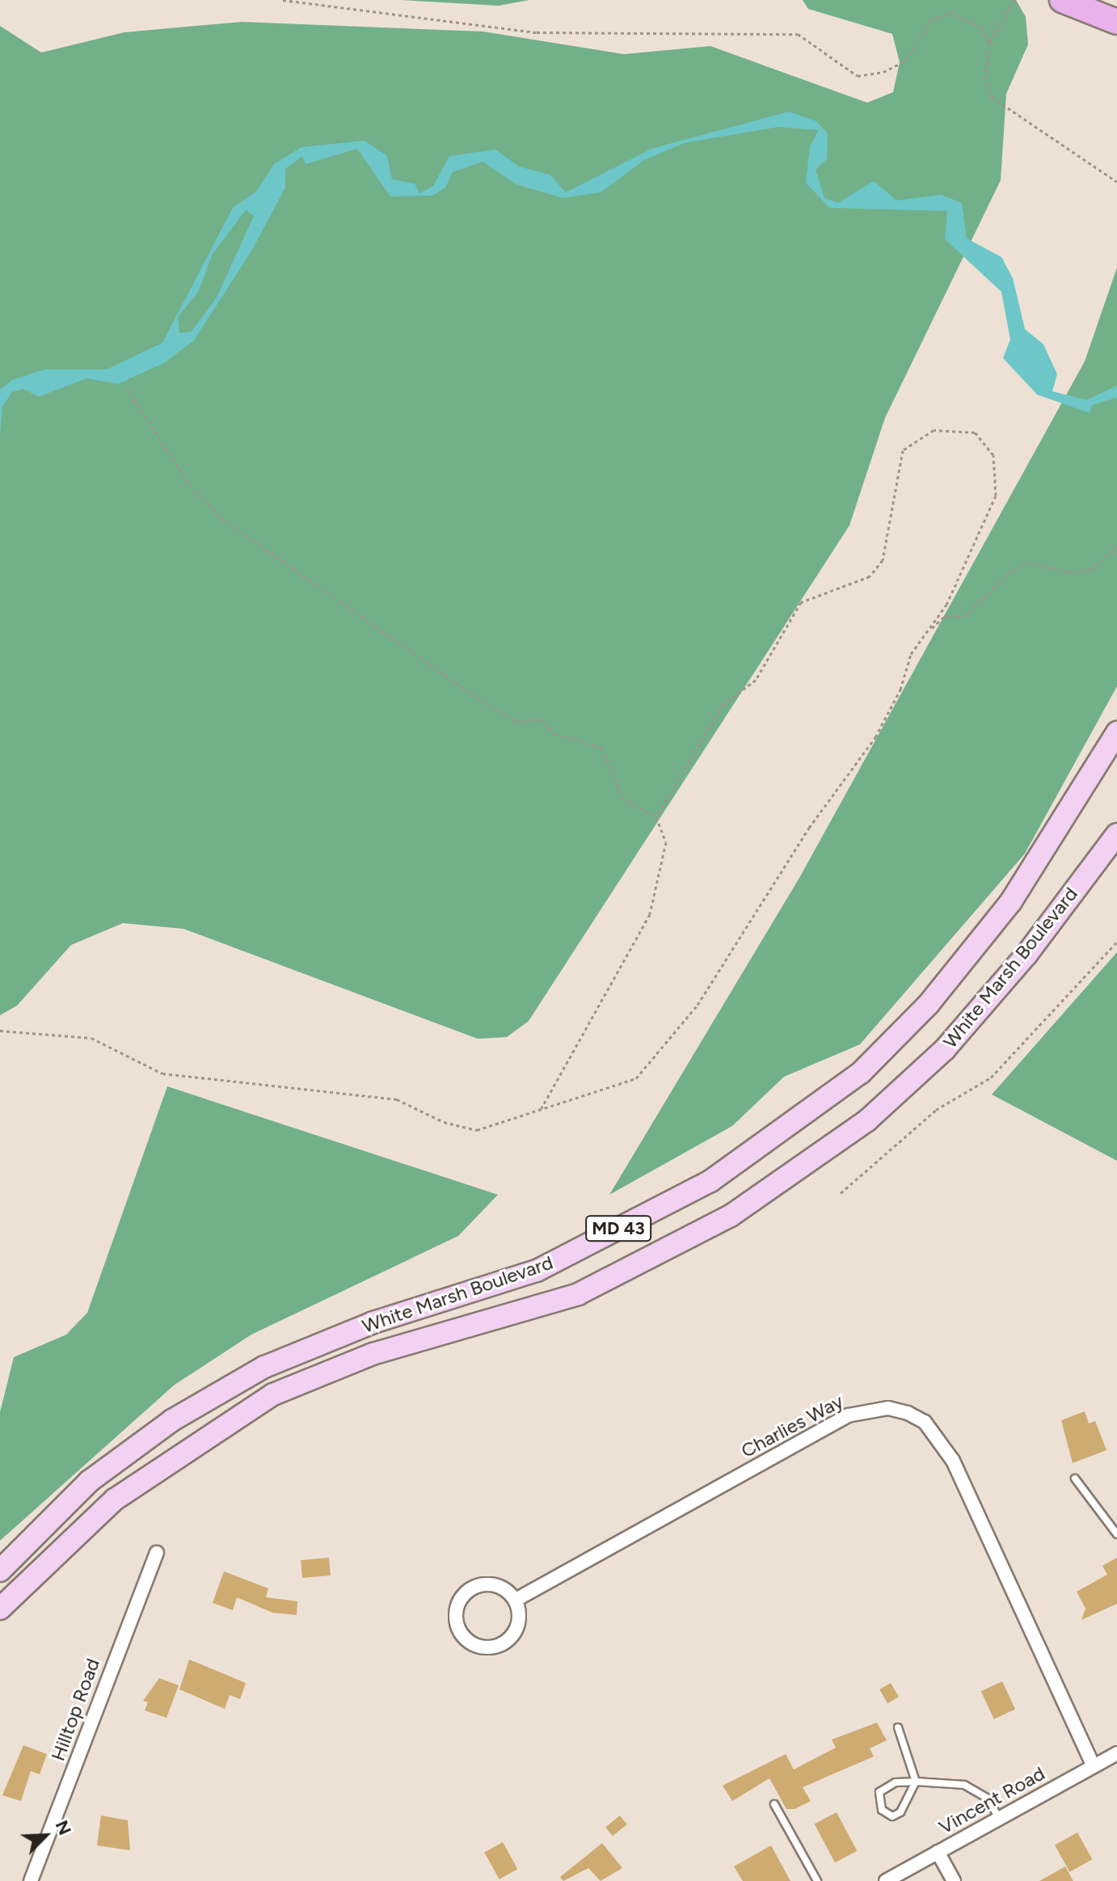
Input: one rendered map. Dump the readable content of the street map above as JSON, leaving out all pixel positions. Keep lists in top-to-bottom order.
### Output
{
  "streets": {
    "main road": ["White Marsh Boulevard", "MD 43"],
    "street": ["Charlies Way", "Hilltop Road", "Vincent Road"]
  },
  "crossings": [
    ["Charlies Way", "Vincent Road"]
  ],
  "north": "top right"
}
